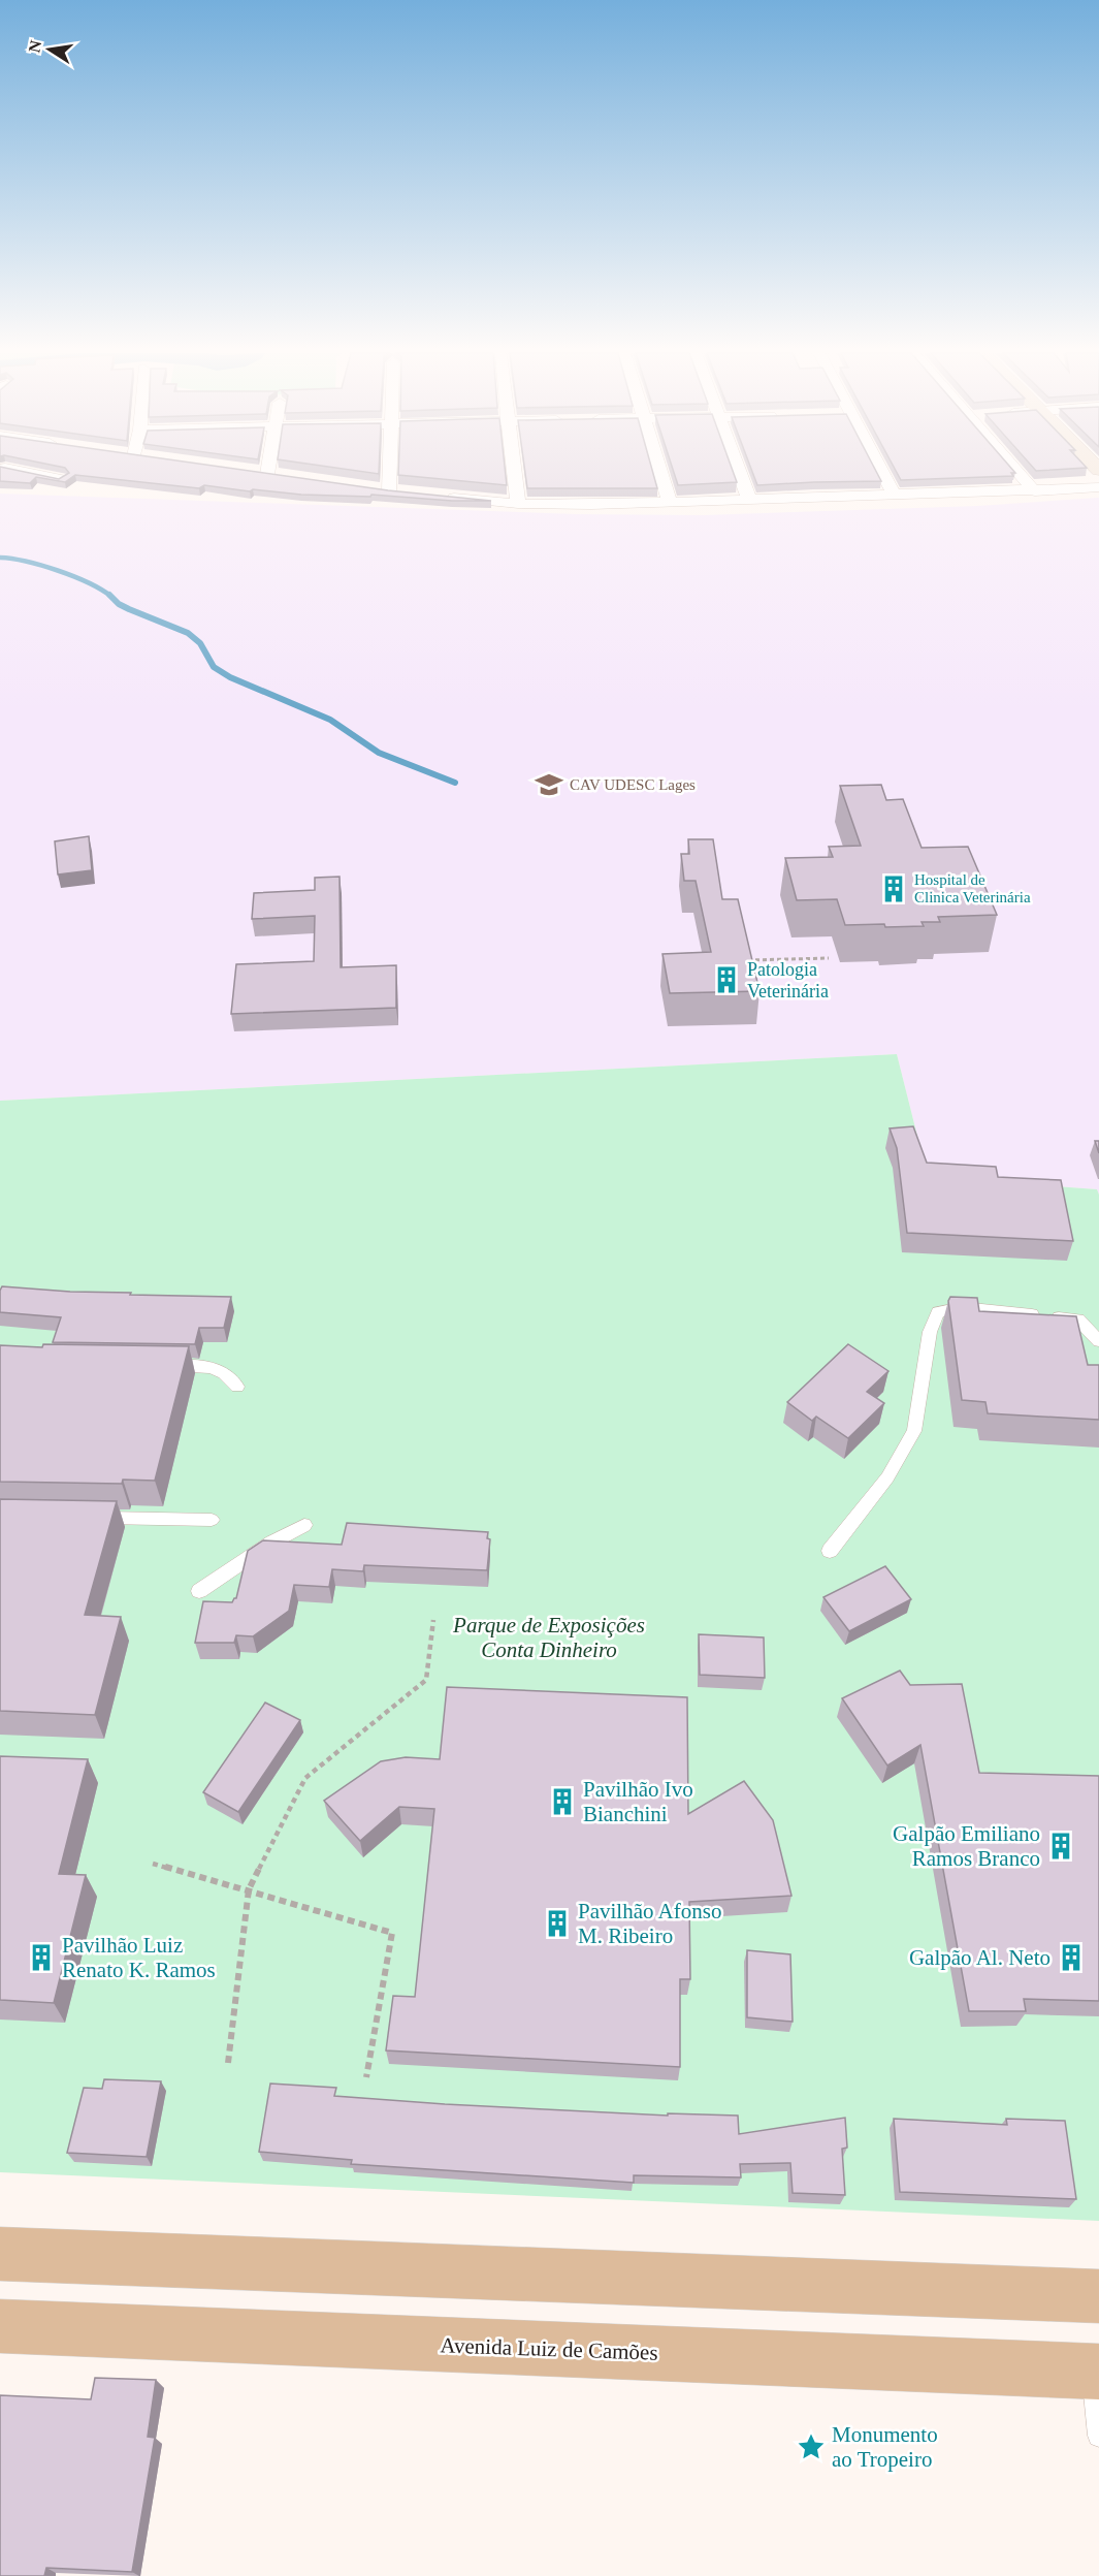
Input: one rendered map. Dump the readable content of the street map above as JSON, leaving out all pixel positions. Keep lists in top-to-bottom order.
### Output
{
  "streets": {
    "main road": ["Avenida Luiz de Camões"]
  },
  "parks": ["Parque de Exposições Conta Dinheiro"],
  "places": {
    "school or university": ["CAV UDESC Lages"],
    "building": [
      "Hospital de Clinica Veterinária",
      "Patologia Veterinária",
      "Pavilhão Ivo Bianchini",
      "Galpão Emiliano Ramos Branco",
      "Pavilhão Afonso M. Ribeiro",
      "Pavilhão Luiz Renato K. Ramos",
      "Galpão Al. Neto"
    ],
    "place": ["Monumento ao Tropeiro"]
  },
  "north": "left"
}
